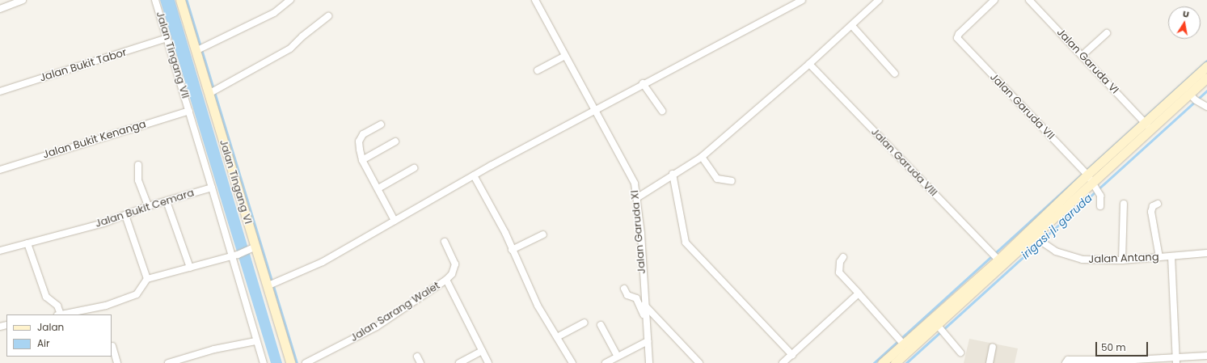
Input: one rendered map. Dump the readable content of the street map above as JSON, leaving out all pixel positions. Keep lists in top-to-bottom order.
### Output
{
  "streets": {
    "main road": ["Jalan Tingang VI"],
    "street": [
      "Jalan Tingang VII",
      "Jalan Garuda VI",
      "Jalan Bukit Tabor",
      "Jalan Garuda VII",
      "Jalan Bukit Kenanga",
      "Jalan Garuda VIII",
      "Jalan Bukit Cemara",
      "Jalan Garuda XI",
      "Jalan Antang",
      "Jalan Sarang Walet"
    ]
  },
  "crossings": [
    ["Jalan Tingang VII", "Jalan Bukit Tabor"],
    ["Jalan Tingang VII", "Jalan Bukit Kenanga"]
  ],
  "water": ["irigasi jl. garuda"],
  "legend": ["Jalan", "Air"],
  "scale_bar": "50 m",
  "north": "top"
}
